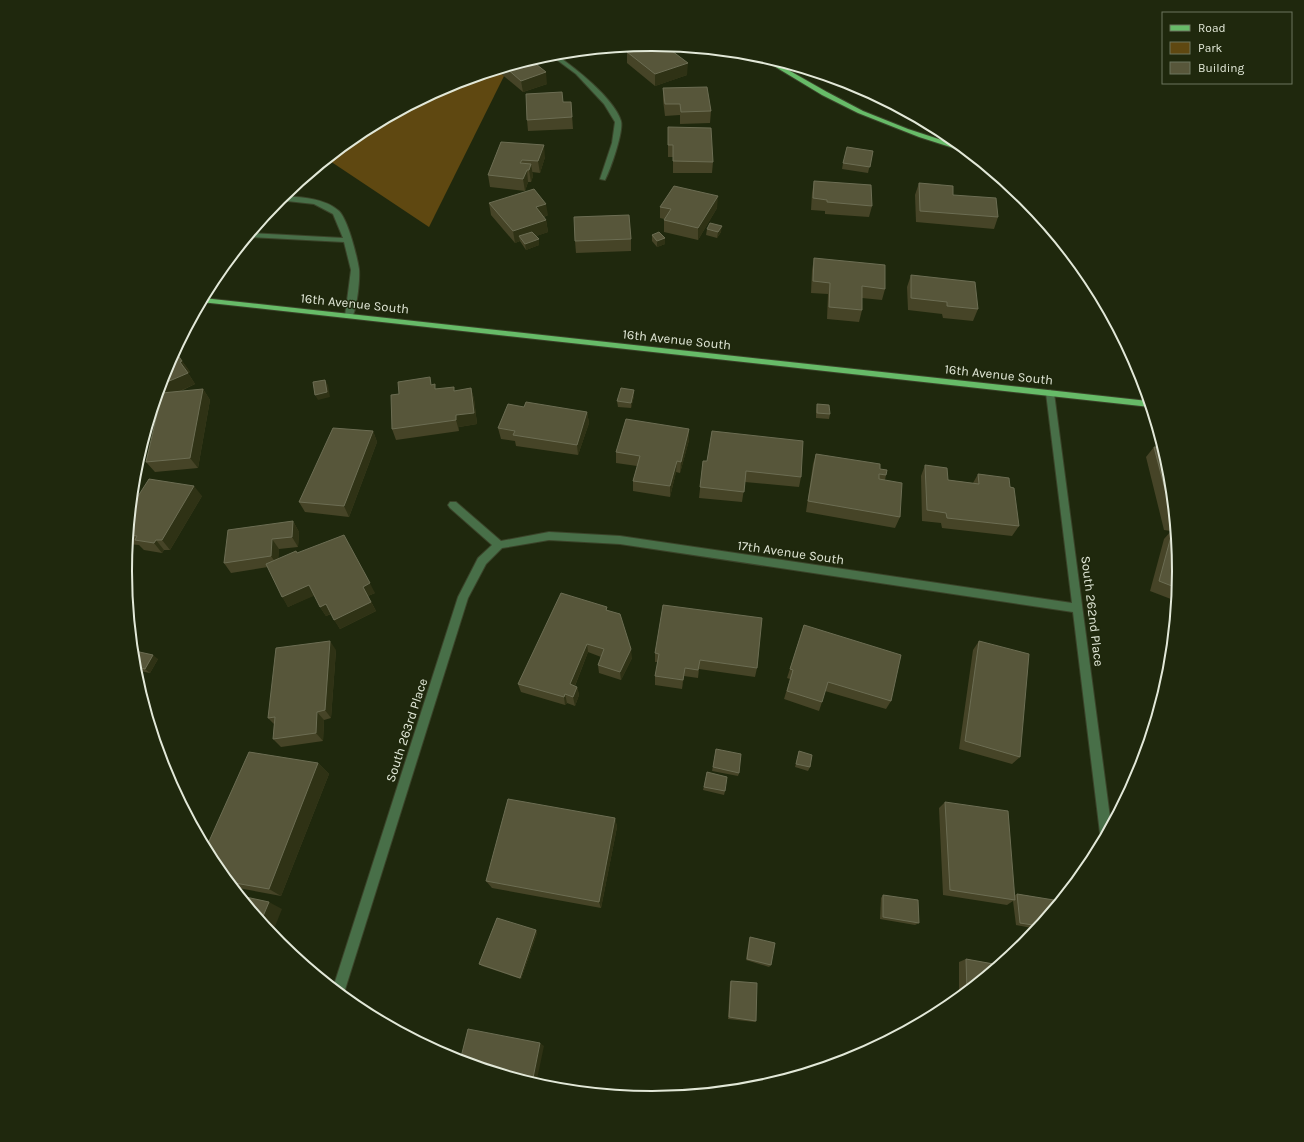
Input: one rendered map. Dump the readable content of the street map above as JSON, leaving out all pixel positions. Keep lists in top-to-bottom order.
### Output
{
  "streets": {
    "main road": ["16th Avenue South"],
    "street": ["17th Avenue South", "South 262nd Place", "South 263rd Place"]
  },
  "crossings": [
    ["16th Avenue South", "South 262nd Place"],
    ["17th Avenue South", "South 262nd Place"],
    ["17th Avenue South", "South 263rd Place"]
  ],
  "legend": ["Road", "Park", "Building"]
}
